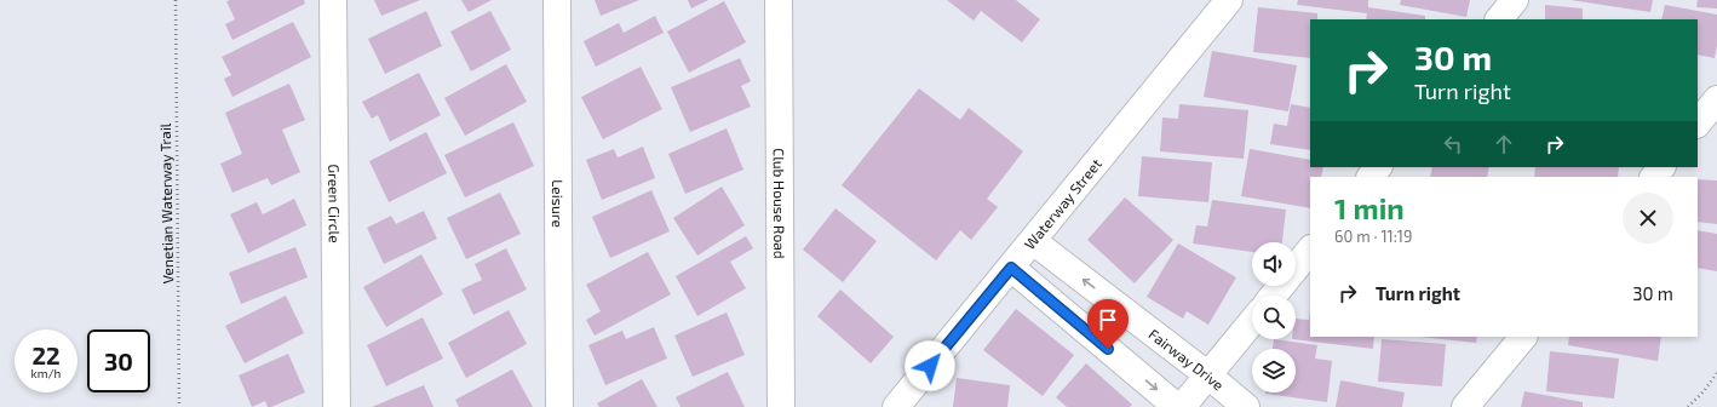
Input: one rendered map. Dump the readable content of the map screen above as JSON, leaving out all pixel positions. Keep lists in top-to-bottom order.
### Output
{
  "streets": {
    "street": [
      "Green Circle",
      "Leisure",
      "Club House Road",
      "Waterway Street",
      "Fairway Drive"
    ],
    "path": ["Venetian Waterway Trail"]
  },
  "crossings": [
    ["Waterway Street", "Fairway Drive"]
  ],
  "page": {
    "turn": ["30 m", "Turn right"],
    "heading": ["1 min", "60 m · 11:19"],
    "list": [
      {
        "name": "Turn right",
        "value": "30 m"
      }
    ],
    "speed": "22 km/h",
    "limit": "30"
  }
}
